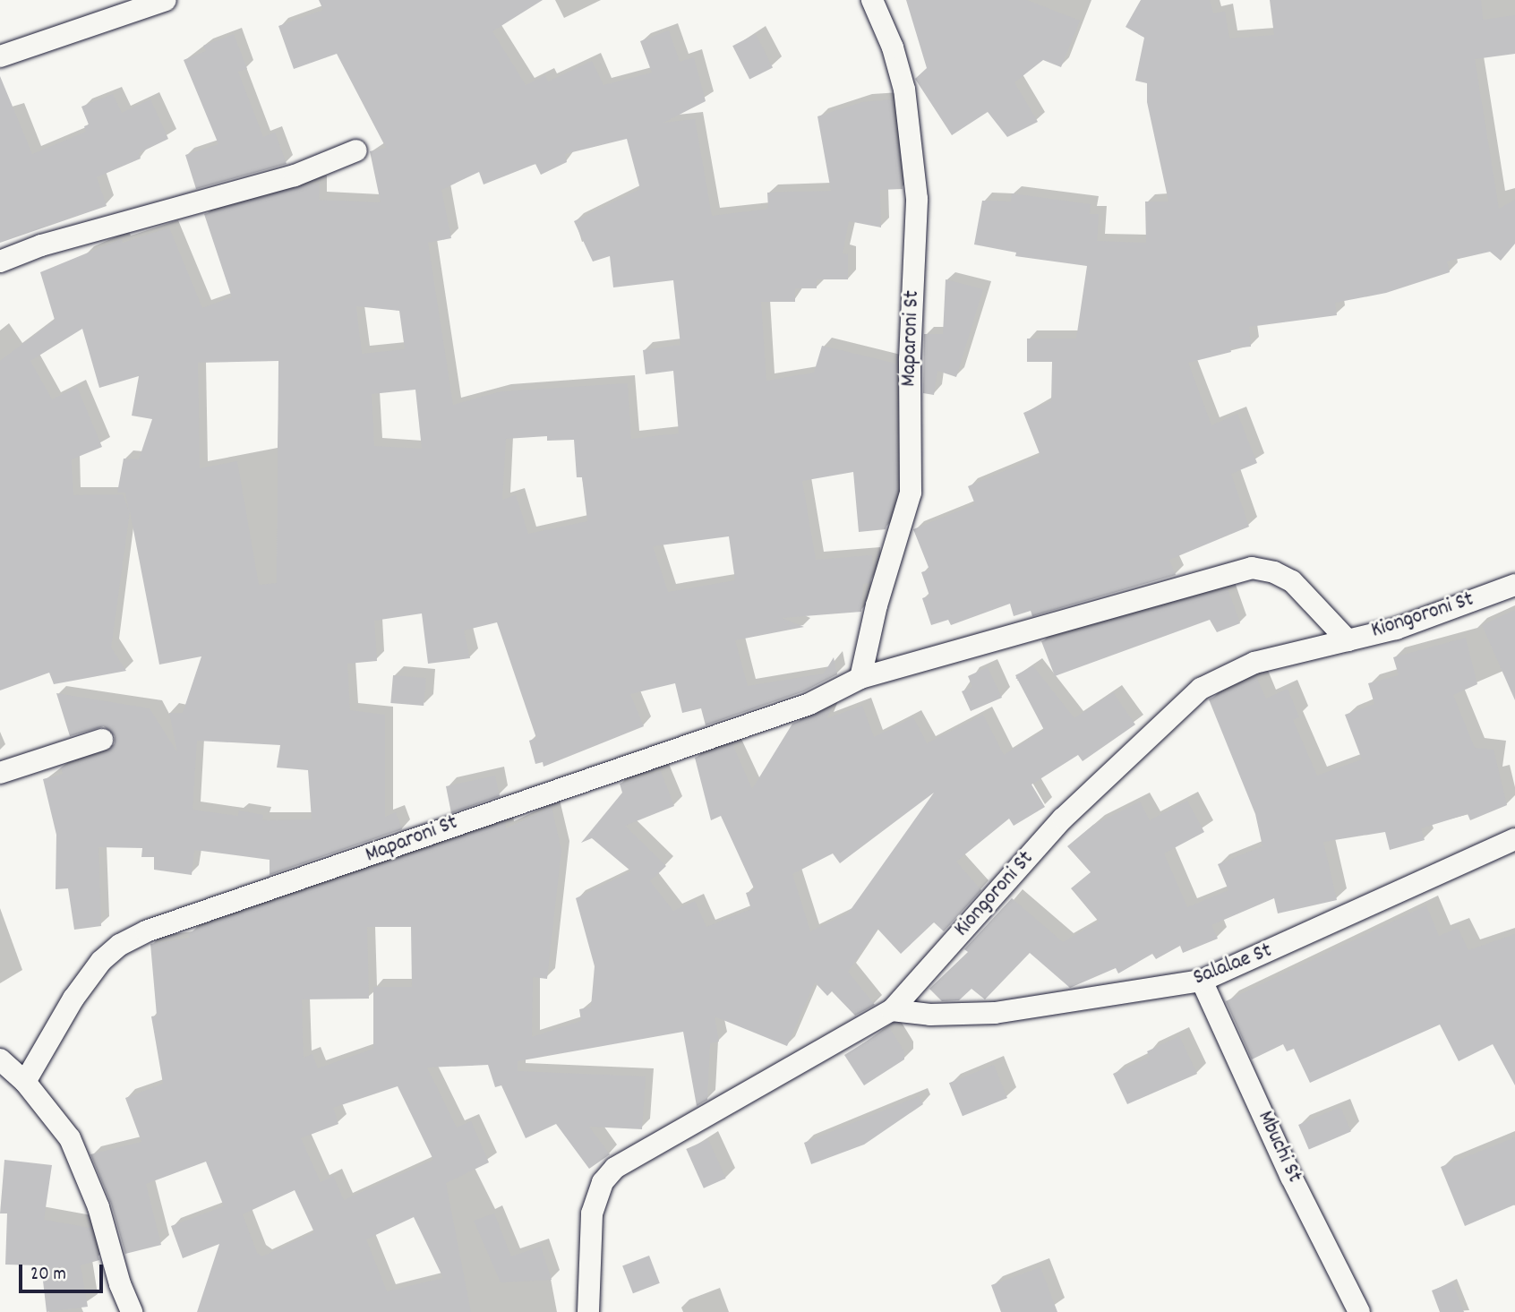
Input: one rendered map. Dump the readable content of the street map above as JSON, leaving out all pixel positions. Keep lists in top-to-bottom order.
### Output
{
  "streets": {
    "street": [
      "Maparoni St",
      "Kiongoroni St",
      "Salalae St",
      "Mbuchi St"
    ]
  },
  "crossings": [
    ["Maparoni St", "Kiongoroni St"],
    ["Kiongoroni St", "Salalae St"],
    ["Salalae St", "Mbuchi St"]
  ],
  "scale_bar": "20 m"
}
